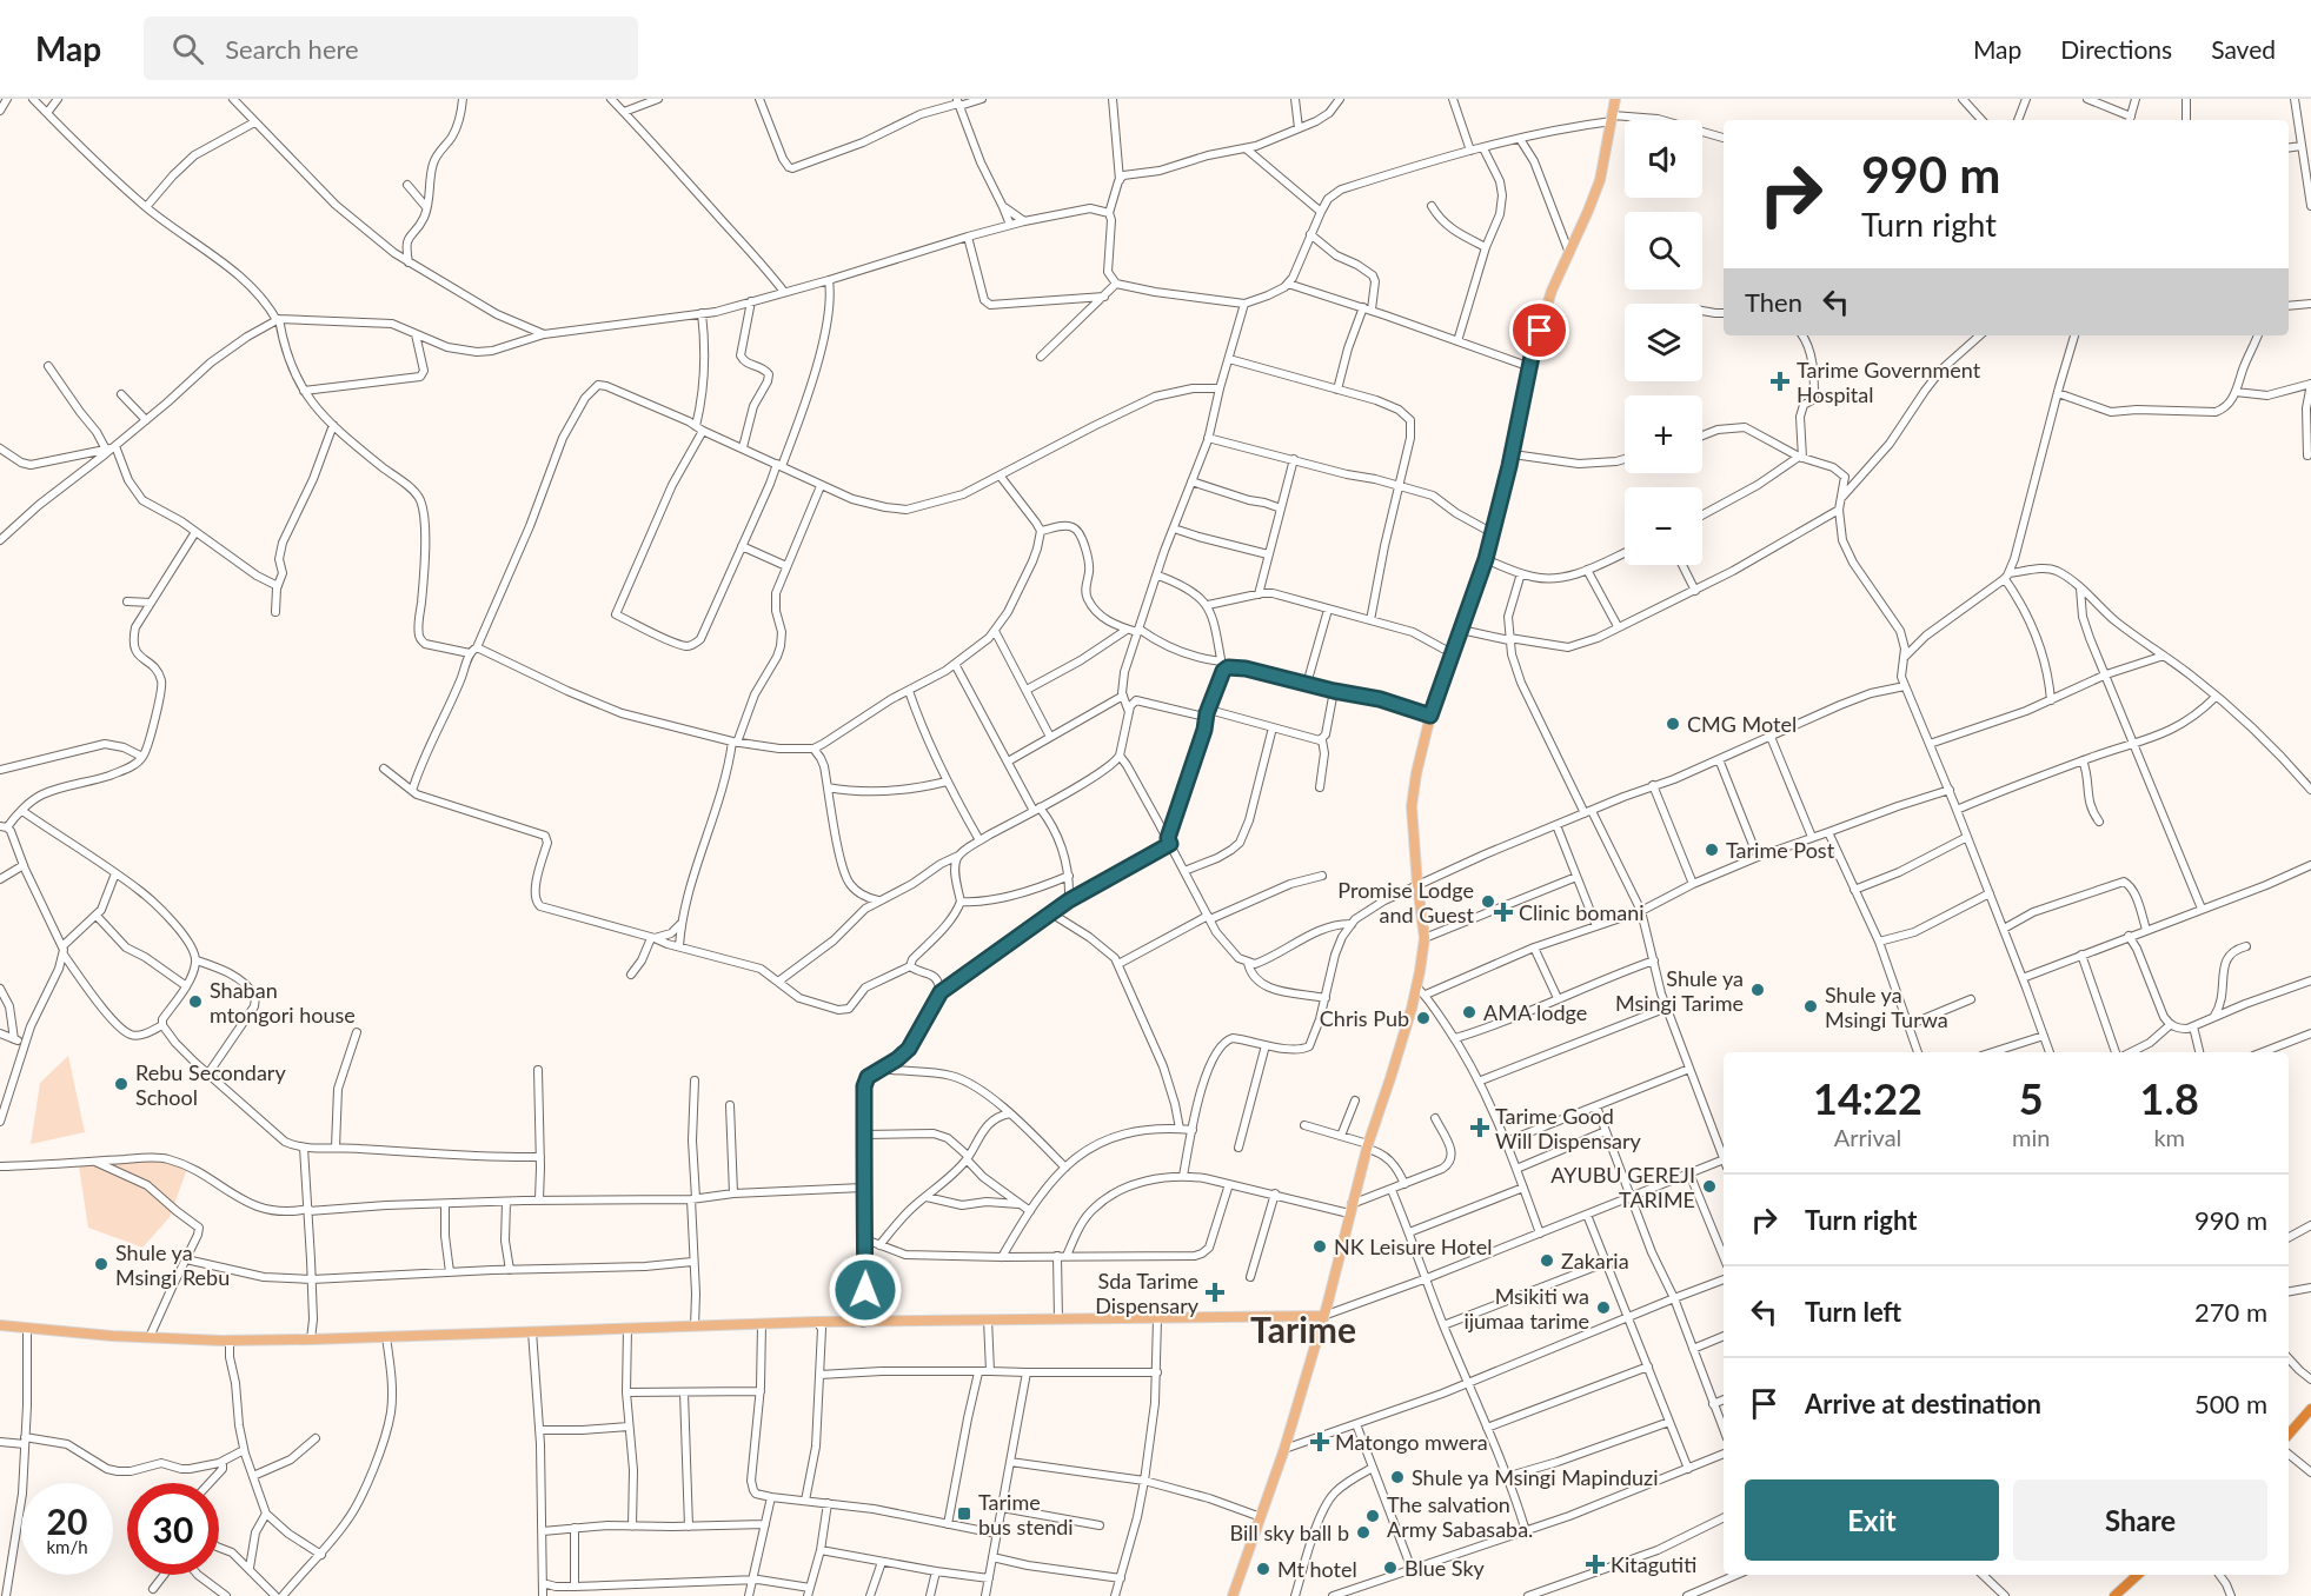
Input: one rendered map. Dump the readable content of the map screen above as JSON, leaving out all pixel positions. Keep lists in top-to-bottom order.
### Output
{
  "districts": ["Tarime"],
  "places": {
    "health": [
      "Tarime Government Hospital",
      "Clinic bomani",
      "Tarime Good Will Dispensary",
      "Sda Tarime Dispensary",
      "Matongo mwera",
      "Kitagutiti"
    ],
    "other": [
      "CMG Motel",
      "Tarime Post",
      "Promise Lodge and Guest",
      "Shule ya Msingi Tarime",
      "Shaban mtongori house",
      "Shule ya Msingi Turwa",
      "AMA lodge",
      "Chris Pub",
      "Rebu Secondary School",
      "AYUBU GEREJI TARIME",
      "NK Leisure Hotel",
      "Zakaria",
      "Shule ya Msingi Rebu",
      "Msikiti wa ijumaa tarime",
      "Shule ya Msingi Mapinduzi",
      "The salvation Army Sabasaba.",
      "Bill sky ball b",
      "Blue Sky",
      "Mt hotel"
    ],
    "transit": ["Tarime bus stendi"]
  },
  "page": {
    "header": "Map",
    "search": "Search here",
    "nav": ["Map", "Directions", "Saved"],
    "map_buttons": ["+", "−"],
    "turn": ["990 m", "Turn right"],
    "then": "Then",
    "eta": [
      "14:22",
      "Arrival",
      "5",
      "min",
      "1.8",
      "km"
    ],
    "list": [
      {
        "name": "Turn right",
        "value": "990 m"
      },
      {
        "name": "Turn left",
        "value": "270 m"
      },
      {
        "name": "Arrive at destination",
        "value": "500 m"
      }
    ],
    "buttons": ["Exit", "Share"],
    "speed": "20 km/h",
    "limit": "30"
  }
}
